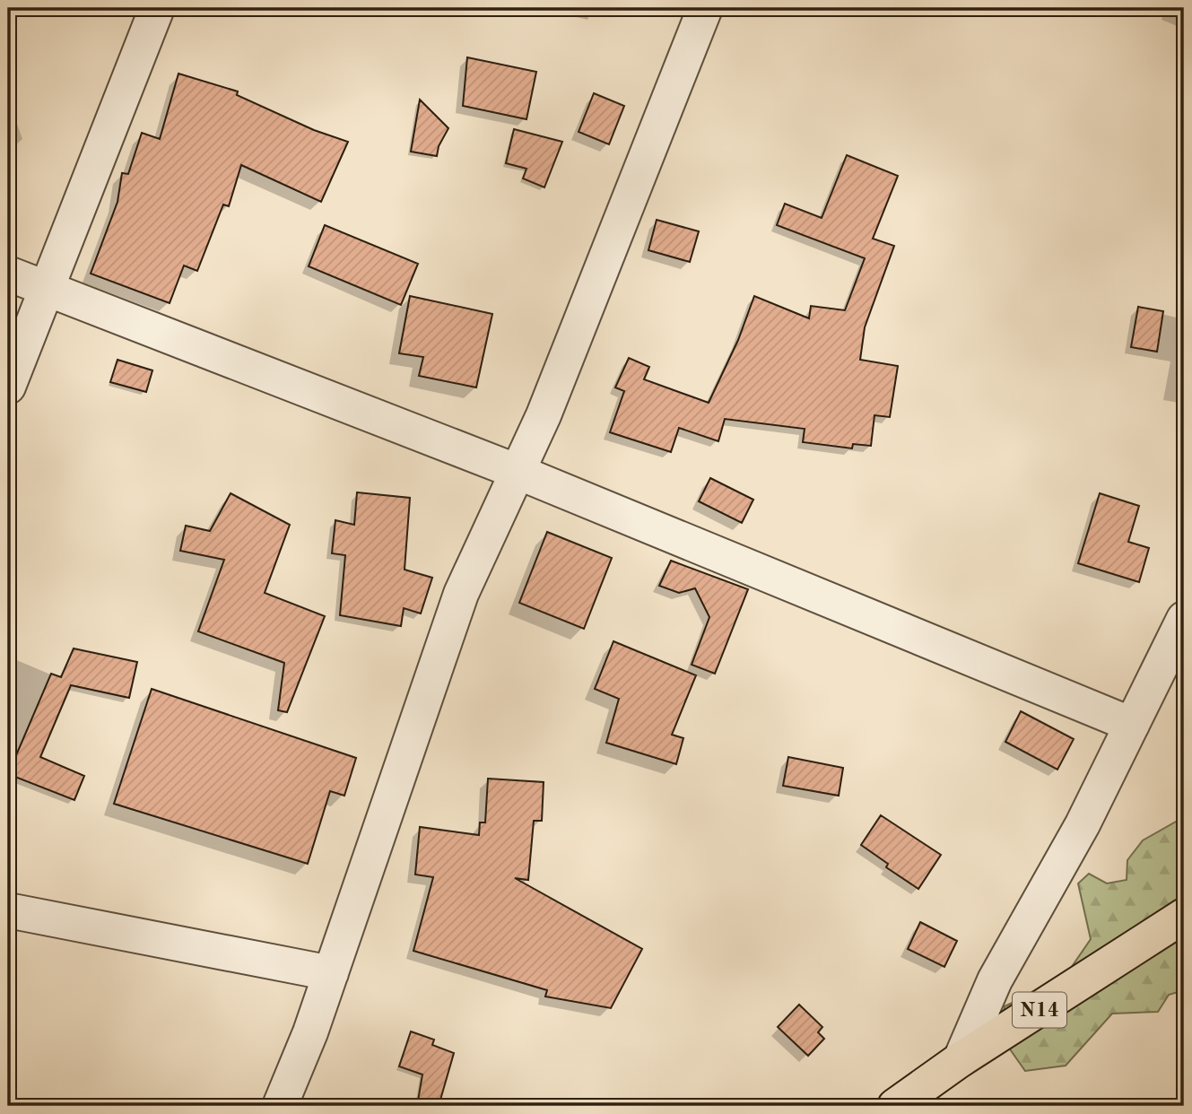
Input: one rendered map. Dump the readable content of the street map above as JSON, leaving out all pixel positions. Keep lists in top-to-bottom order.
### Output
{
  "streets": {
    "highway": ["N14"]
  }
}
